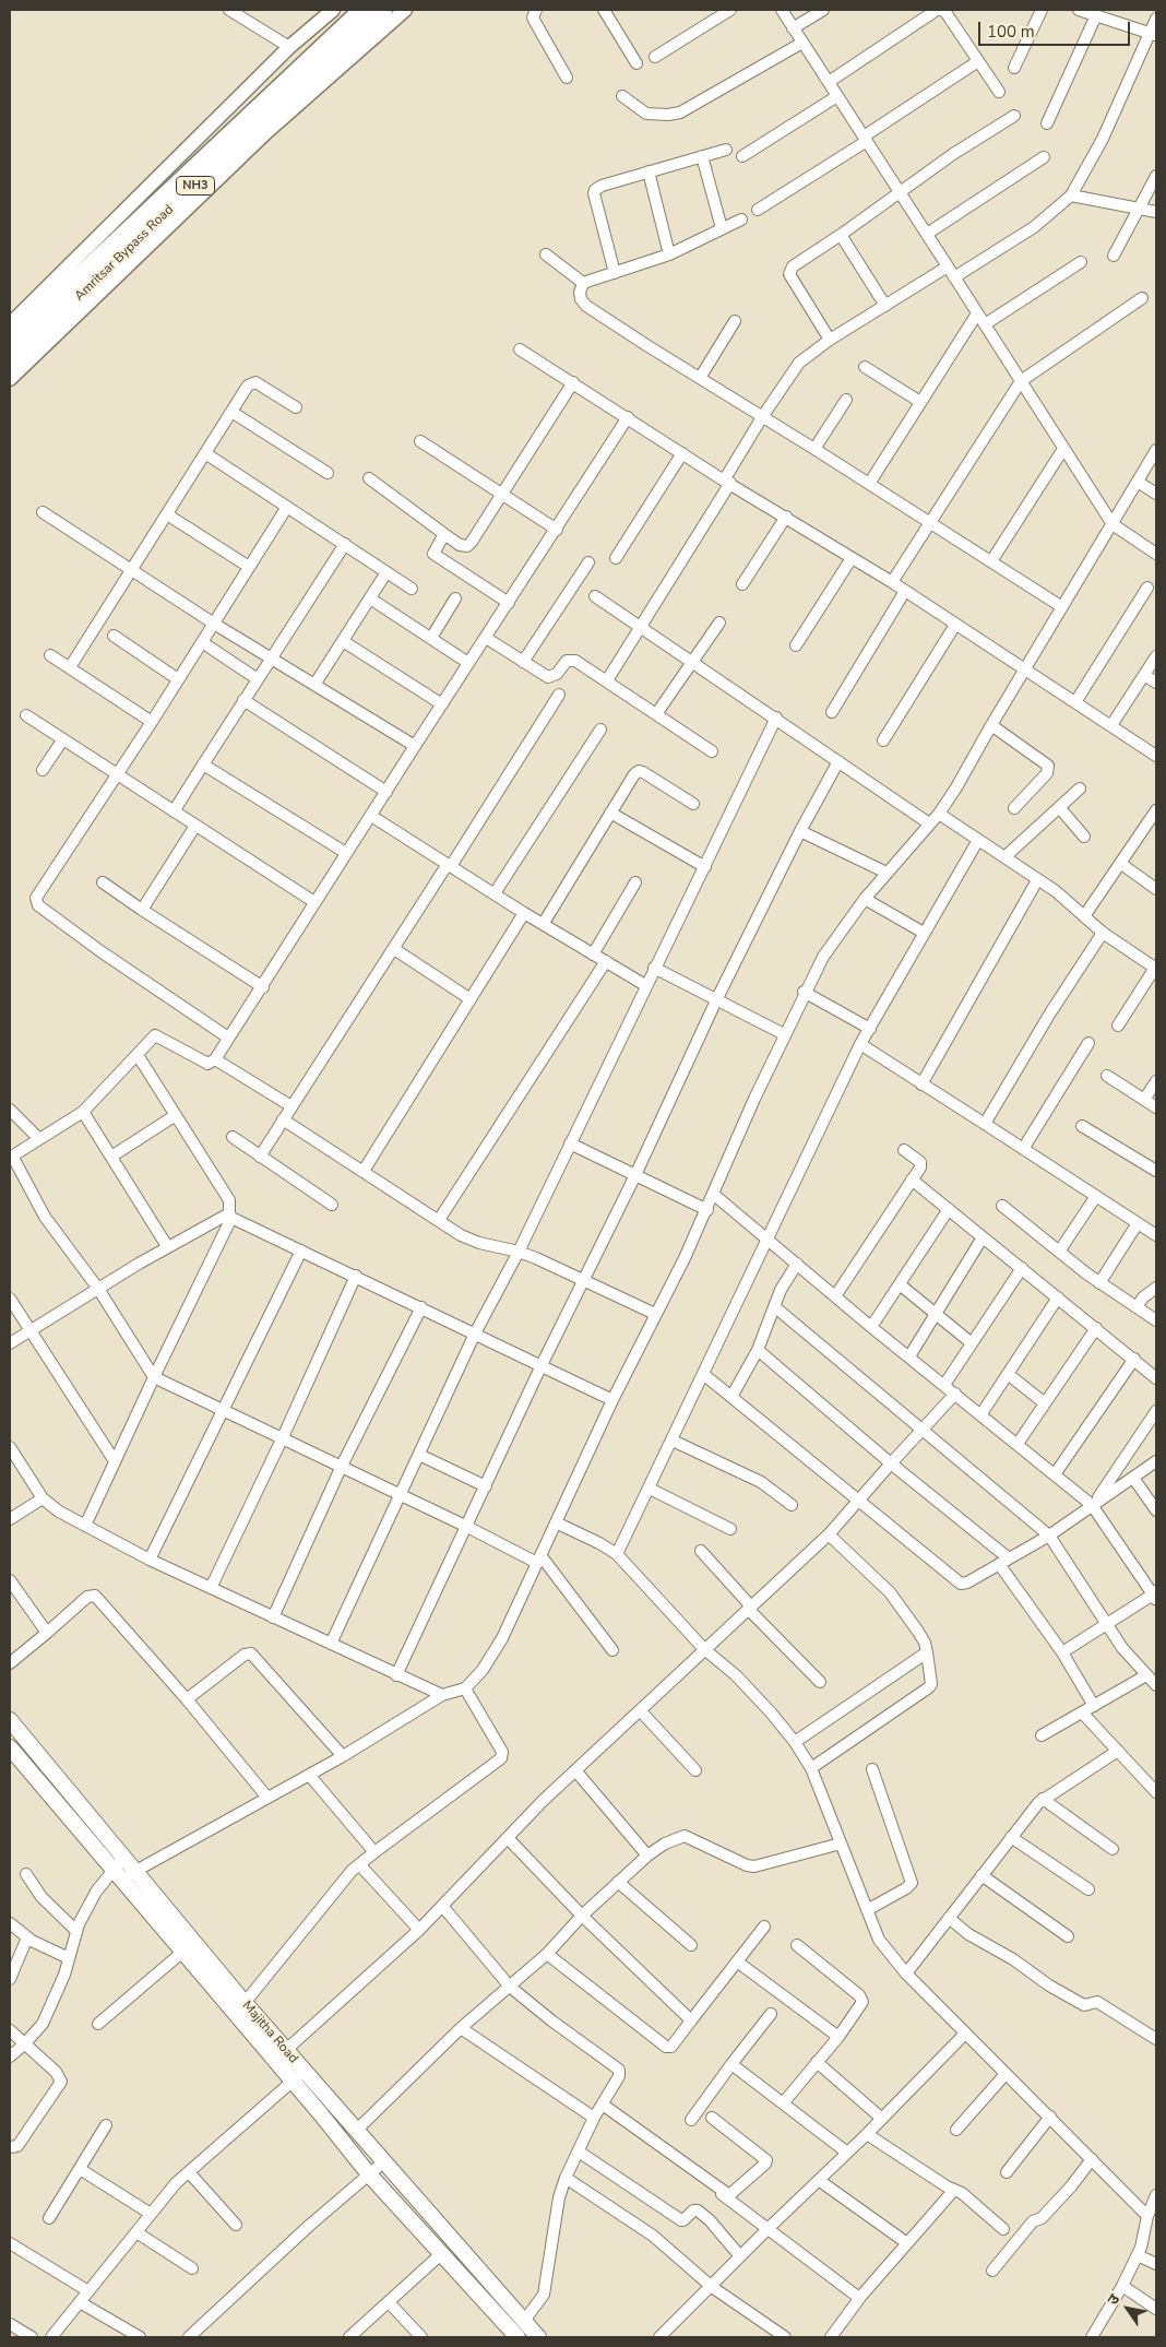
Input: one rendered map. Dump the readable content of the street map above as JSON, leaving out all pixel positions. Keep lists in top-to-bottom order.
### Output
{
  "streets": {
    "highway": ["NH3", "Amritsar Bypass Road"],
    "main road": ["Majitha Road"]
  },
  "scale_bar": "100 m",
  "north": "top left"
}
